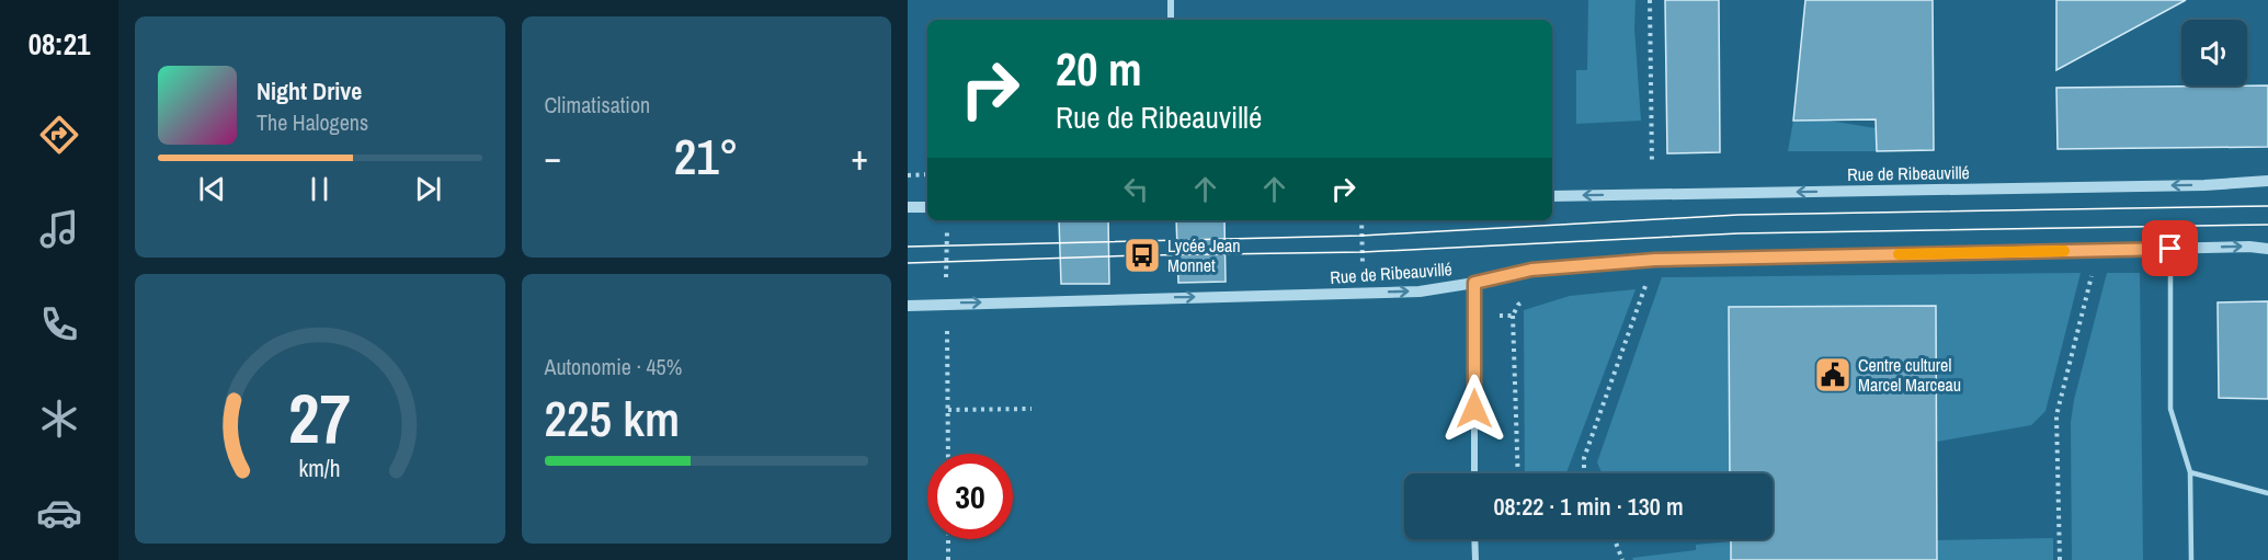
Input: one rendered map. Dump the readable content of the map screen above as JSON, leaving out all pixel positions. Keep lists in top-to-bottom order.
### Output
{
  "streets": {
    "street": ["Rue de Ribeauvillé"]
  },
  "places": {
    "bus stop": ["Lycée Jean Monnet"],
    "public building": ["Centre culturel Marcel Marceau"]
  },
  "page": {
    "tabs": "08:21",
    "tile": [
      "Climatisation",
      ["Autonomie · 45%", "225 km"]
    ],
    "turn": ["20 m", "Rue de Ribeauvillé"],
    "song": ["Night Drive", "The Halogens"],
    "heat": ["−", "21°", "+"],
    "limit": "30",
    "trip": "08:22 · 1 min · 130 m",
    "gauge": ["27", "km/h"]
  }
}
